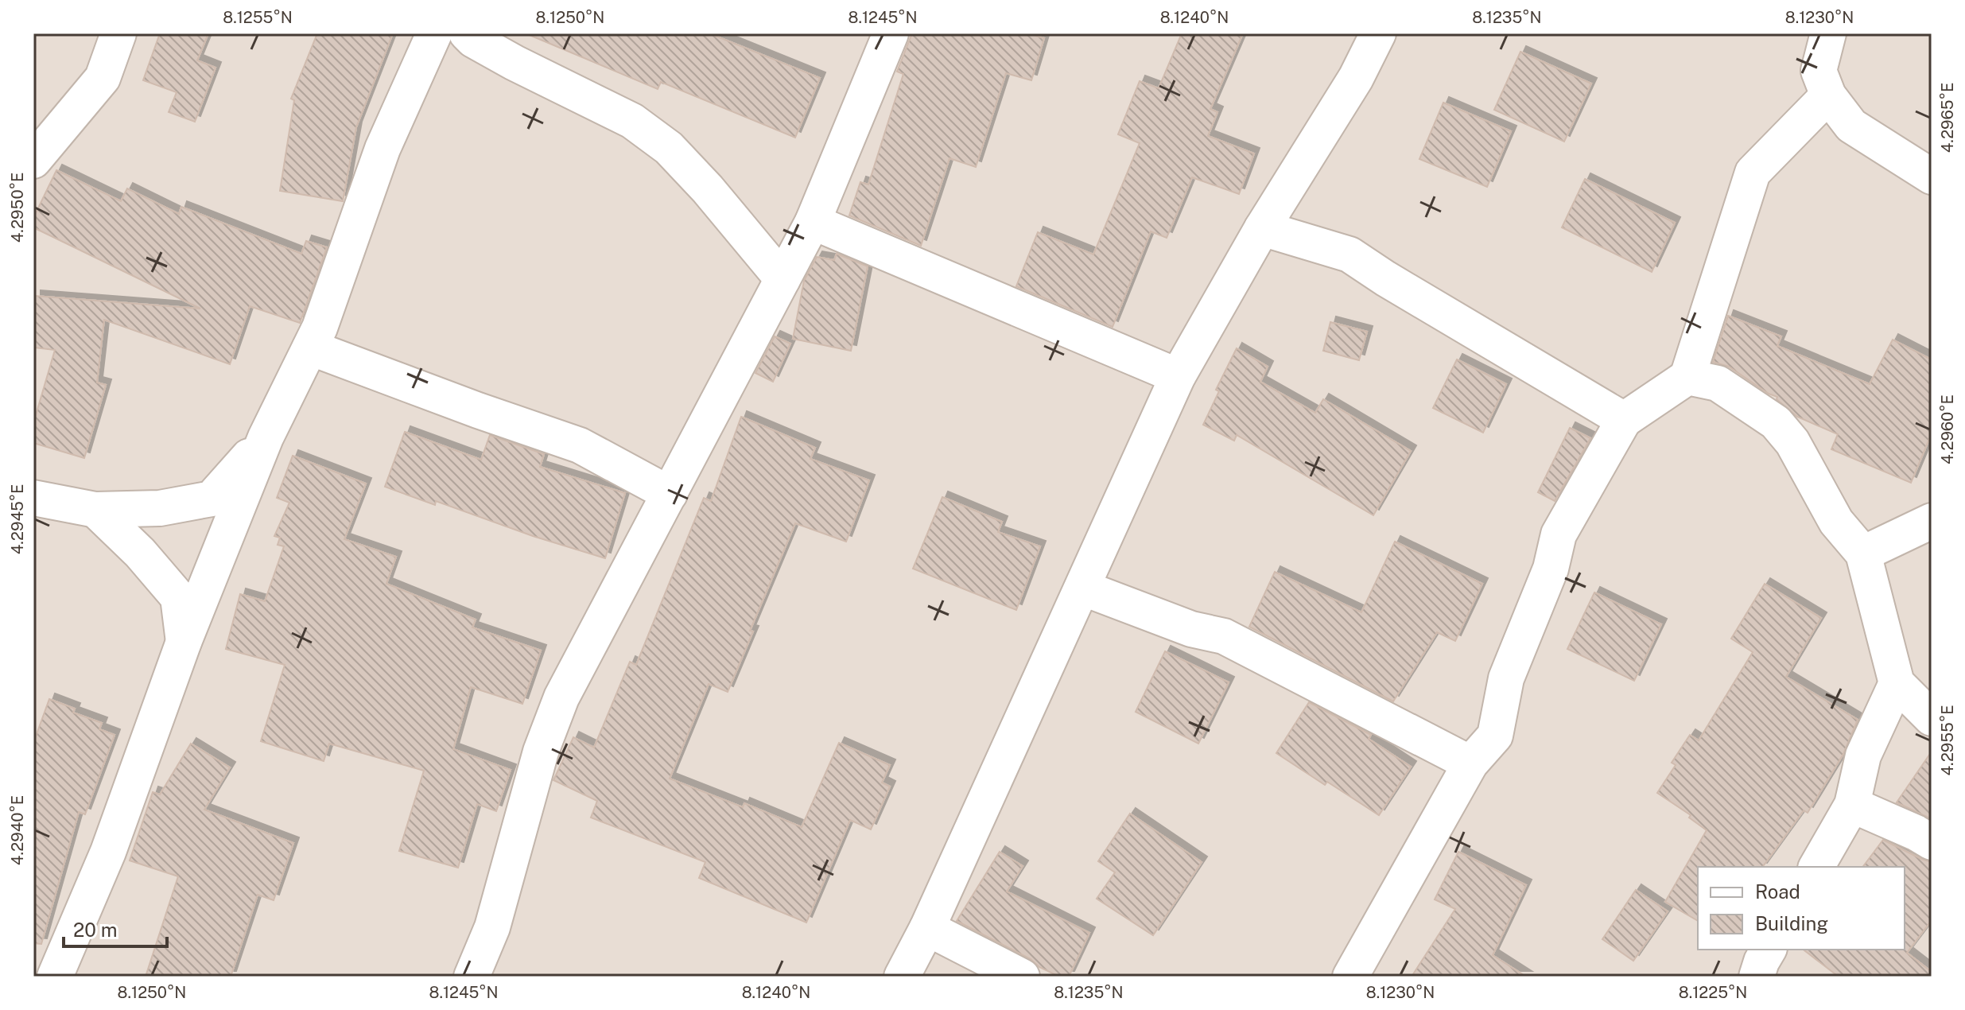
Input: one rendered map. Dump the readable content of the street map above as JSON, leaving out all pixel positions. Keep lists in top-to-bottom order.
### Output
{
  "legend": ["Road", "Building"],
  "scale_bar": "20 m",
  "coordinates": [
    "8.1255°N",
    "8.1250°N",
    "8.1245°N",
    "8.1240°N",
    "8.1235°N",
    "8.1230°N",
    "4.2965°E",
    "4.2950°E",
    "4.2960°E",
    "4.2945°E",
    "4.2955°E",
    "4.2940°E",
    "8.1225°N"
  ]
}
